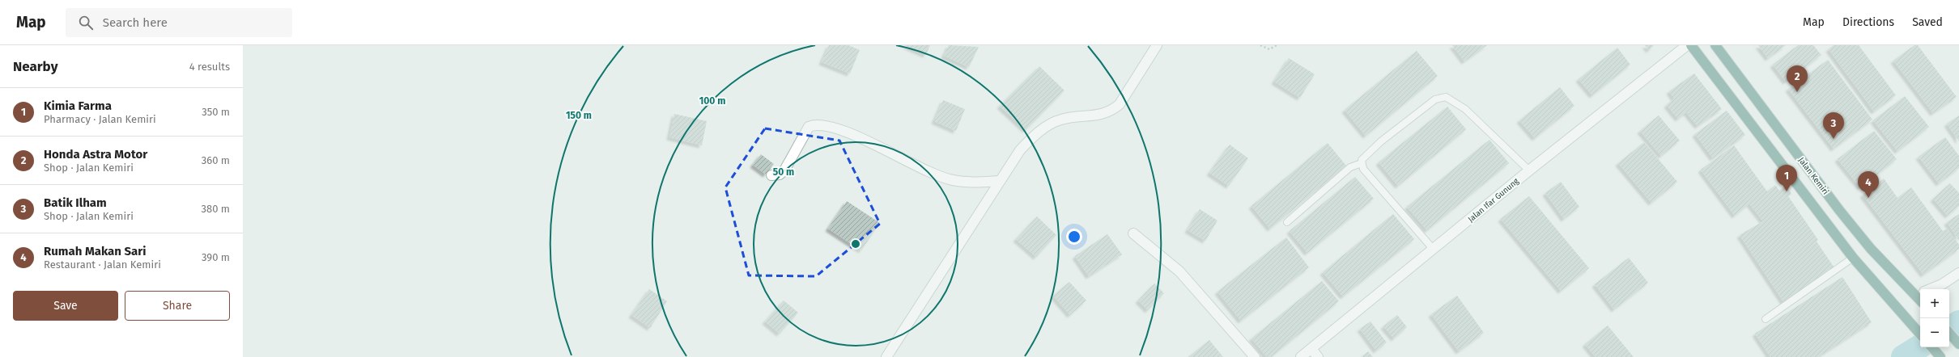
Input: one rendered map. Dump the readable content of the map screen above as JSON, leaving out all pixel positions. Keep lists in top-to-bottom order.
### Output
{
  "streets": {
    "highway": ["Jalan Kemiri"],
    "street": ["Jalan Ifar Gunung"]
  },
  "page": {
    "header": "Map",
    "search": "Search here",
    "nav": ["Map", "Directions", "Saved"],
    "heading": ["Nearby", "4 results"],
    "pins": [
      "2",
      "3",
      "1",
      "4"
    ],
    "list": [
      {
        "mark": "1",
        "name": "Kimia Farma",
        "note": "Pharmacy · Jalan Kemiri",
        "value": "350 m"
      },
      {
        "mark": "2",
        "name": "Honda Astra Motor",
        "note": "Shop · Jalan Kemiri",
        "value": "360 m"
      },
      {
        "mark": "3",
        "name": "Batik Ilham",
        "note": "Shop · Jalan Kemiri",
        "value": "380 m"
      },
      {
        "mark": "4",
        "name": "Rumah Makan Sari",
        "note": "Restaurant · Jalan Kemiri",
        "value": "390 m"
      }
    ],
    "buttons": ["Save", "Share"],
    "map_buttons": ["+", "−"]
  },
  "rings": ["100 m", "150 m", "50 m"]
}
